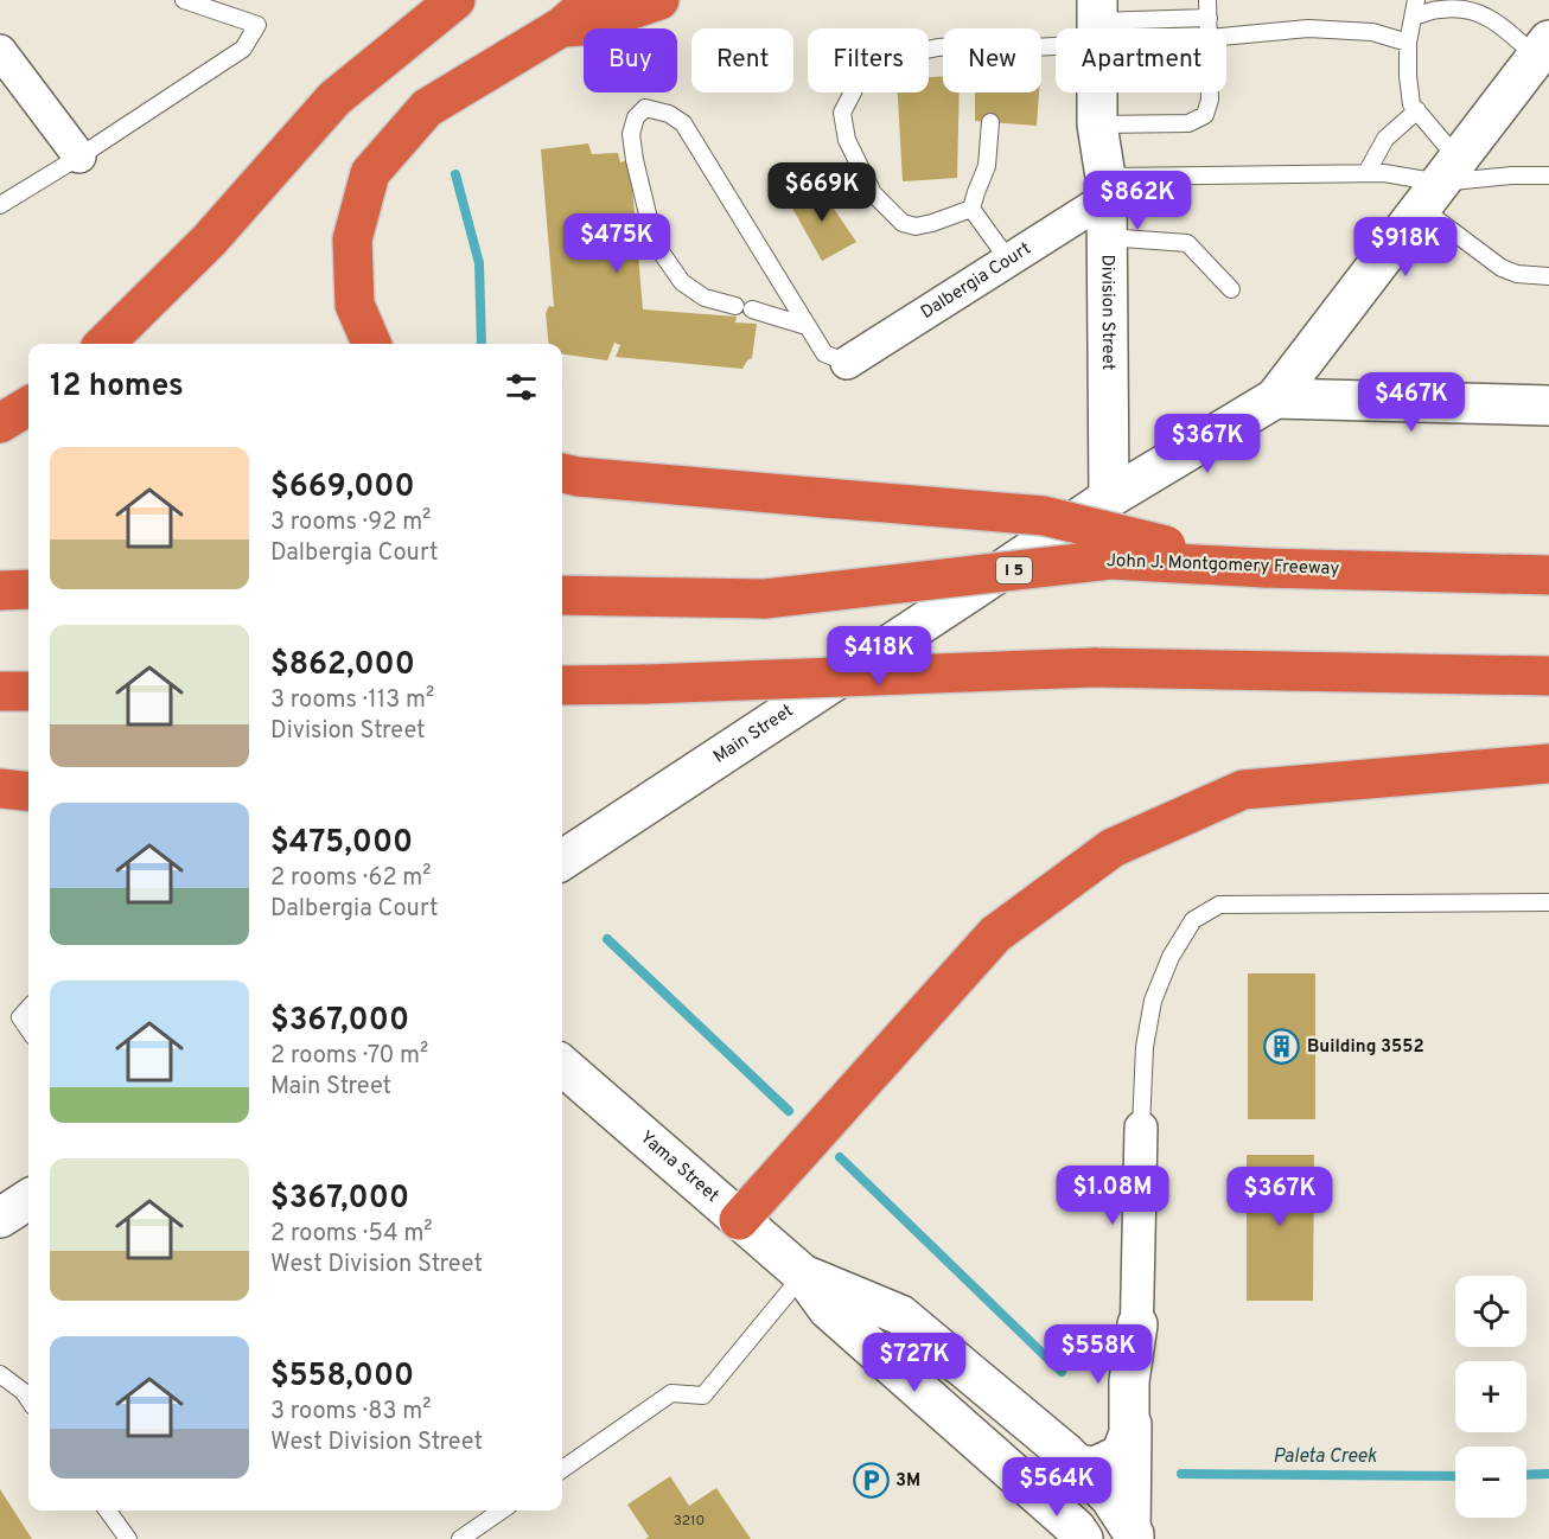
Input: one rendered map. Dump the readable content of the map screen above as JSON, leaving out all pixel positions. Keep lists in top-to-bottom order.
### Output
{
  "streets": {
    "highway": ["John J. Montgomery Freeway", "I 5"],
    "street": [
      "Dalbergia Court",
      "Division Street",
      "Main Street",
      "Yama Street"
    ]
  },
  "crossings": [
    ["Dalbergia Court", "Division Street"],
    ["Division Street", "Main Street"]
  ],
  "water": ["Paleta Creek"],
  "places": {
    "building": ["Building 3552"],
    "parking": ["3M"]
  },
  "house_numbers": ["3210"],
  "page": {
    "chip": [
      "Buy",
      "Rent",
      "Filters",
      "New",
      "Apartment"
    ],
    "price": [
      "$669K",
      "$862K",
      "$475K",
      "$918K",
      "$467K",
      "$367K",
      "$418K",
      "$1.08M",
      "$367K",
      "$558K",
      "$727K",
      "$564K"
    ],
    "heading": "12 homes",
    "list": [
      {
        "name": "$669,000",
        "note": "3 rooms · 92 m² · Dalbergia Court"
      },
      {
        "name": "$862,000",
        "note": "3 rooms · 113 m² · Division Street"
      },
      {
        "name": "$475,000",
        "note": "2 rooms · 62 m² · Dalbergia Court"
      },
      {
        "name": "$367,000",
        "note": "2 rooms · 70 m² · Main Street"
      },
      {
        "name": "$367,000",
        "note": "2 rooms · 54 m² · West Division Street"
      },
      {
        "name": "$558,000",
        "note": "3 rooms · 83 m² · West Division Street"
      }
    ],
    "map_buttons": ["+", "−"]
  }
}
